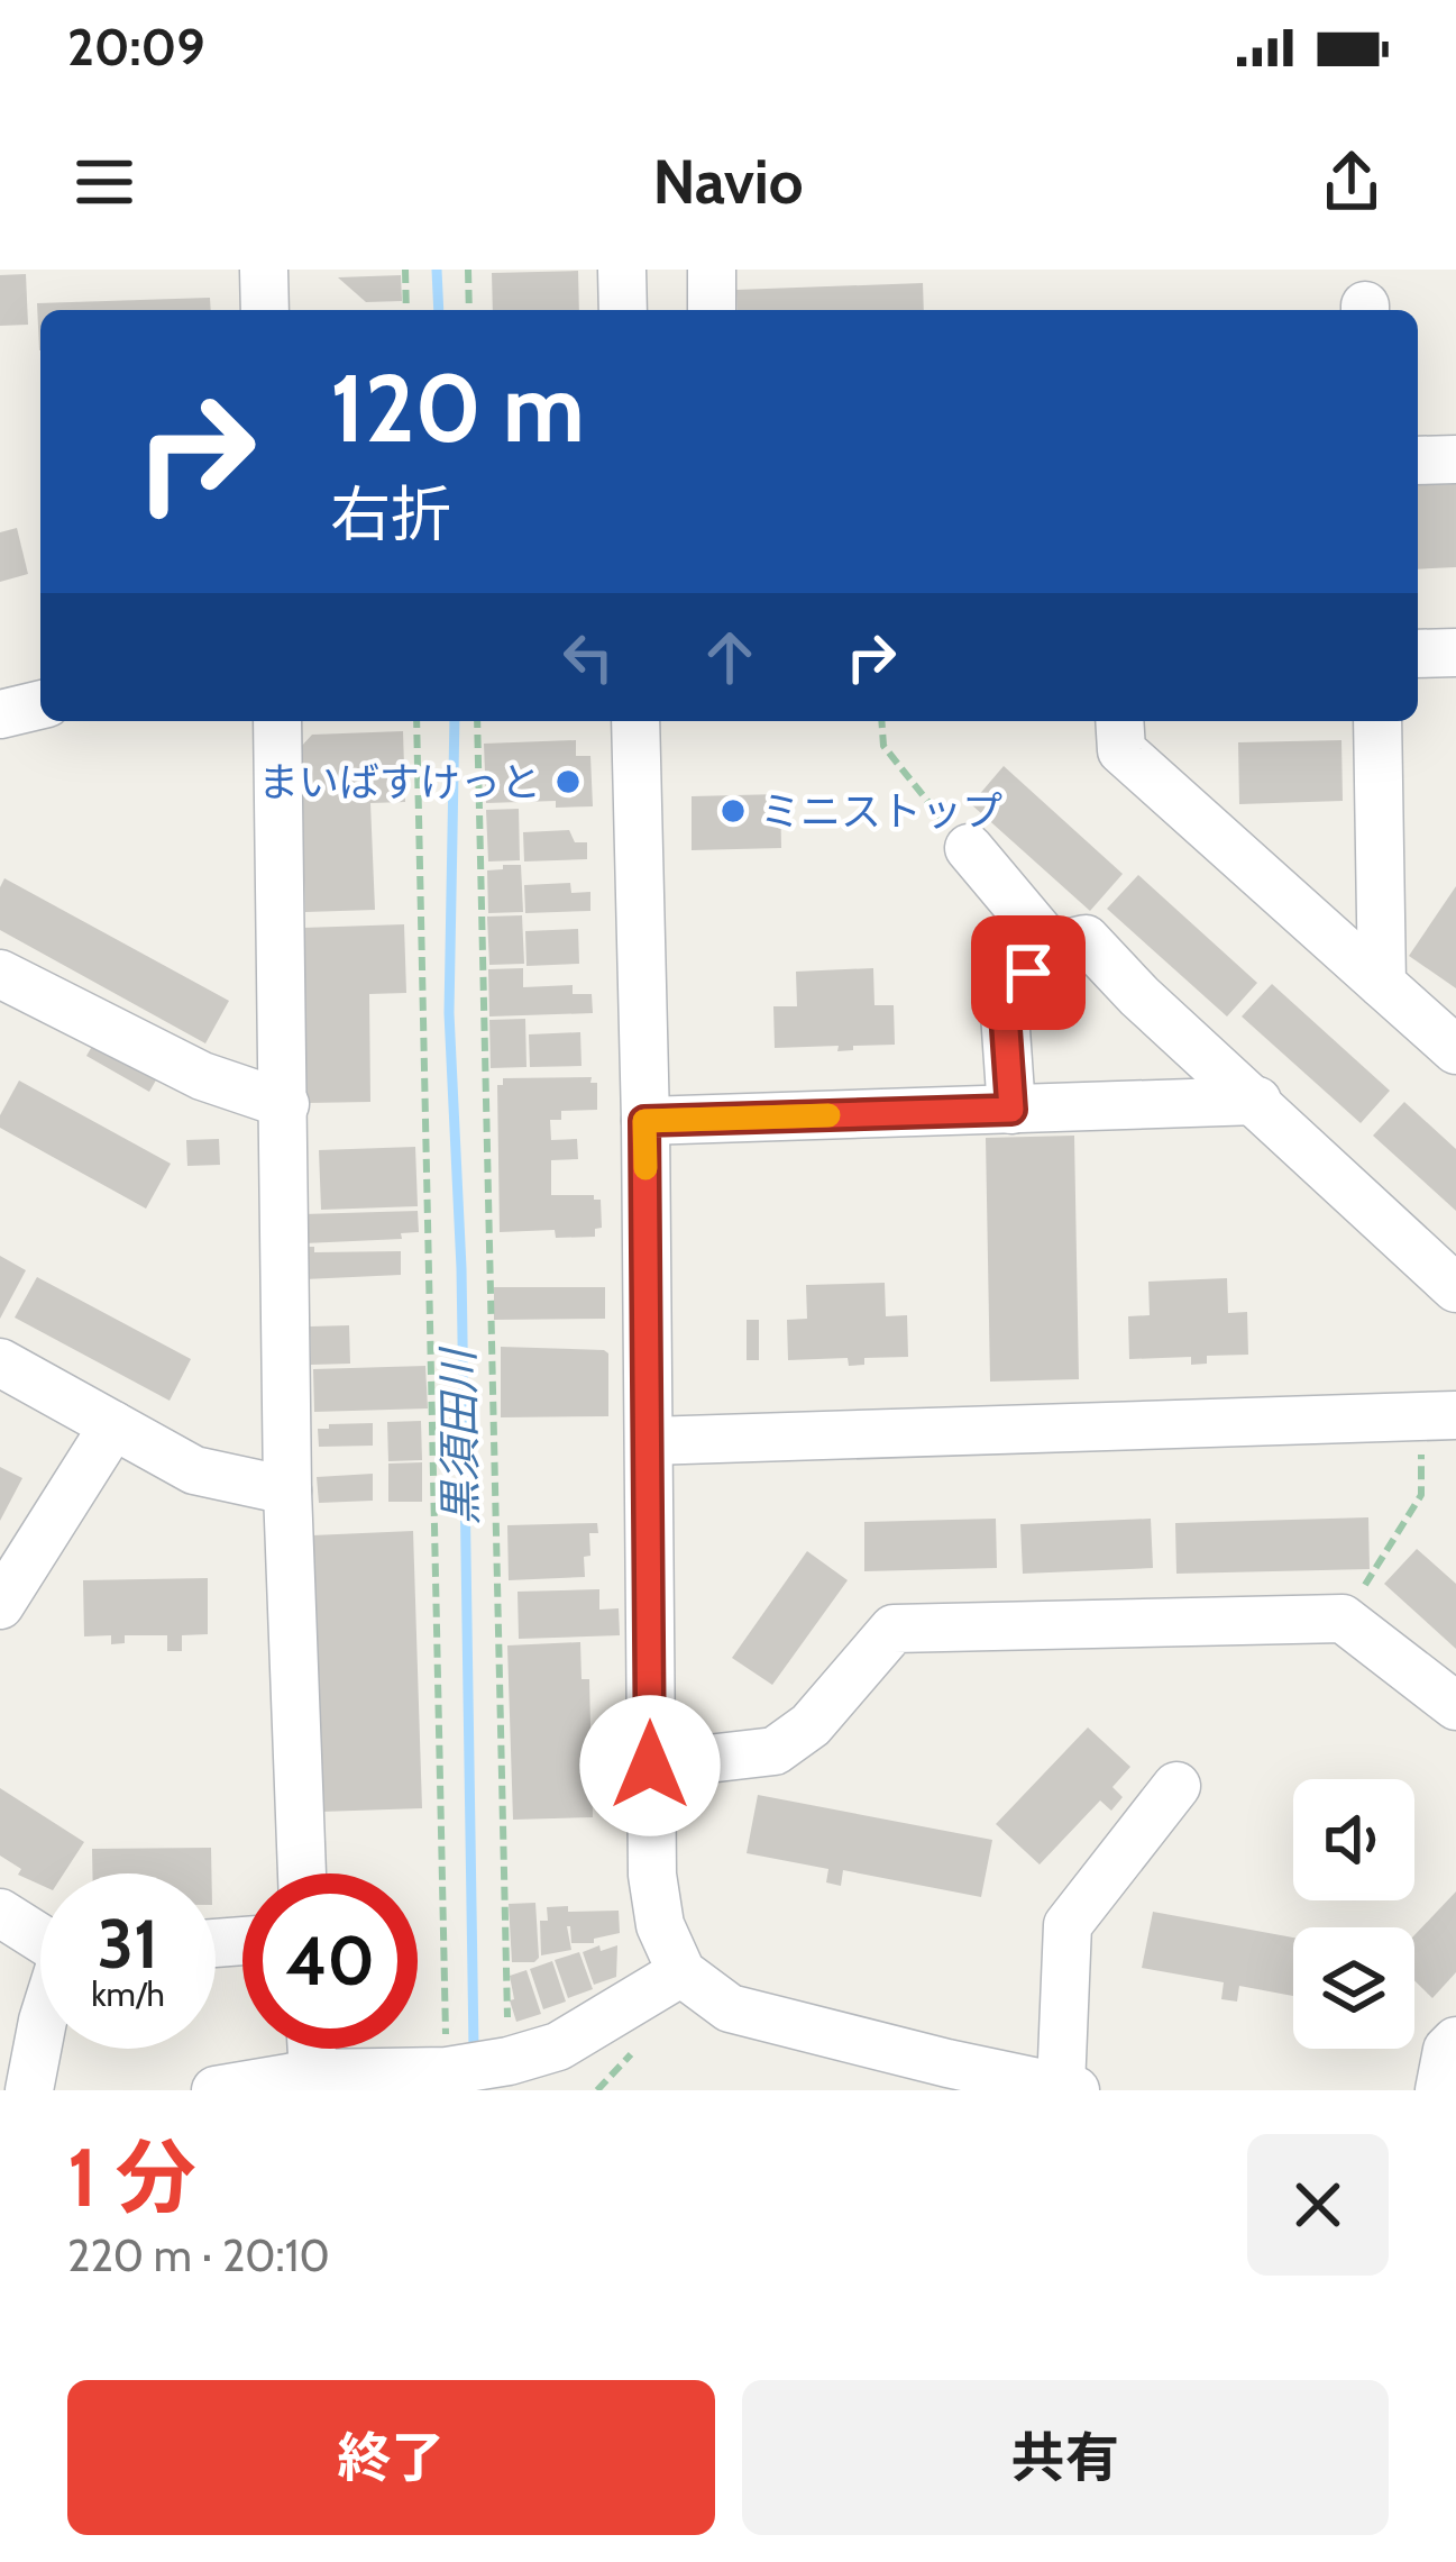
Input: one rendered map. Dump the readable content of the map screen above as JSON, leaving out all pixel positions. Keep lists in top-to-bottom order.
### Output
{
  "water": ["黒須田川"],
  "places": ["まいばすけっと", "ミニストップ"],
  "page": {
    "status": "20:09",
    "header": "Navio",
    "turn": ["120 m", "右折"],
    "speed": "31 km/h",
    "limit": "40",
    "heading": ["1 分", "220 m · 20:10"],
    "buttons": ["終了", "共有"]
  }
}
